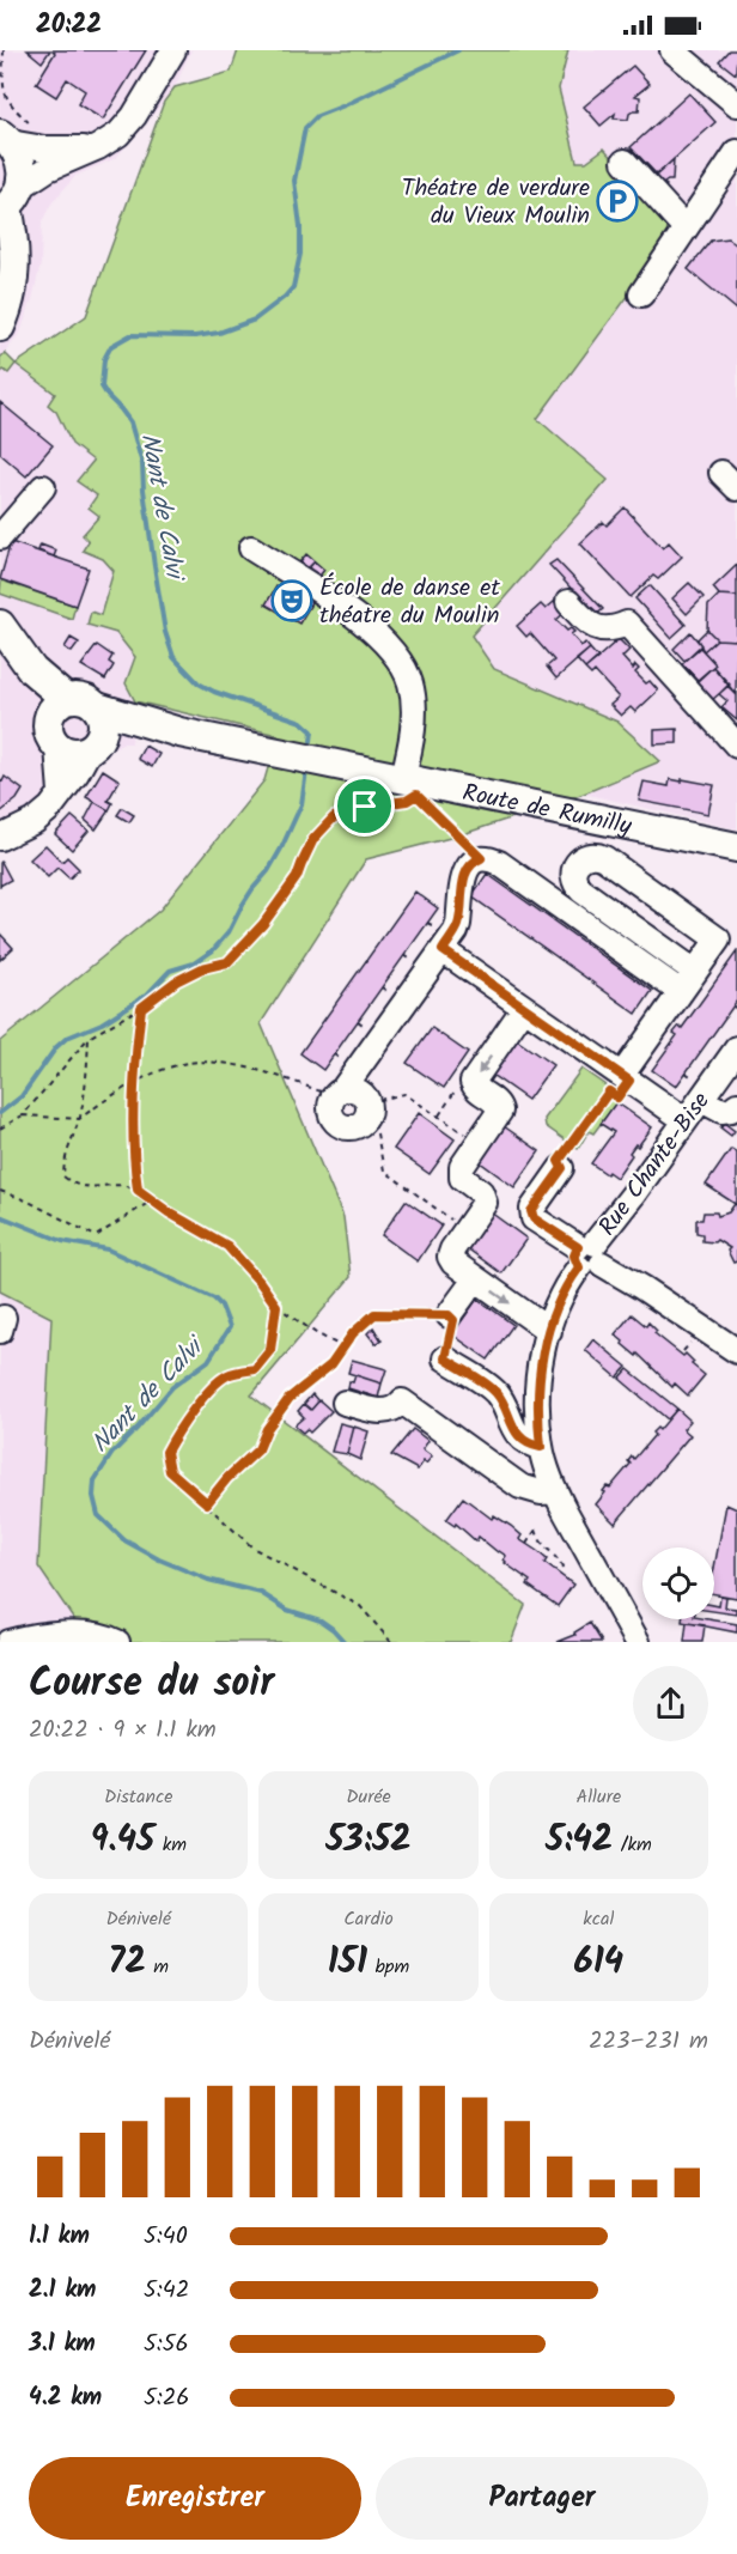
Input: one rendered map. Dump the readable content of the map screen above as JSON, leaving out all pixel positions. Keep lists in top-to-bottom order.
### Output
{
  "streets": {
    "main road": ["Route de Rumilly"],
    "street": ["Rue Chante-Bise"]
  },
  "water": ["Nant de Calvi"],
  "places": {
    "parking": ["Théatre de verdure du Vieux Moulin"],
    "theatre": ["École de danse et théatre du Moulin"]
  },
  "page": {
    "status": "20:22",
    "heading": ["Course du soir", "20:22 · 9 × 1.1 km"],
    "stats": [
      ["Distance", "9.45 km"],
      ["Durée", "53:52"],
      ["Allure", "5:42 /km"],
      ["Dénivelé", "72 m"],
      ["Cardio", "151 bpm"],
      ["kcal", "614"]
    ],
    "chart": ["Dénivelé", "223–231 m"],
    "list": [
      {
        "name": "1.1 km",
        "note": "5:40"
      },
      {
        "name": "2.1 km",
        "note": "5:42"
      },
      {
        "name": "3.1 km",
        "note": "5:56"
      },
      {
        "name": "4.2 km",
        "note": "5:26"
      }
    ],
    "buttons": ["Enregistrer", "Partager"]
  }
}
